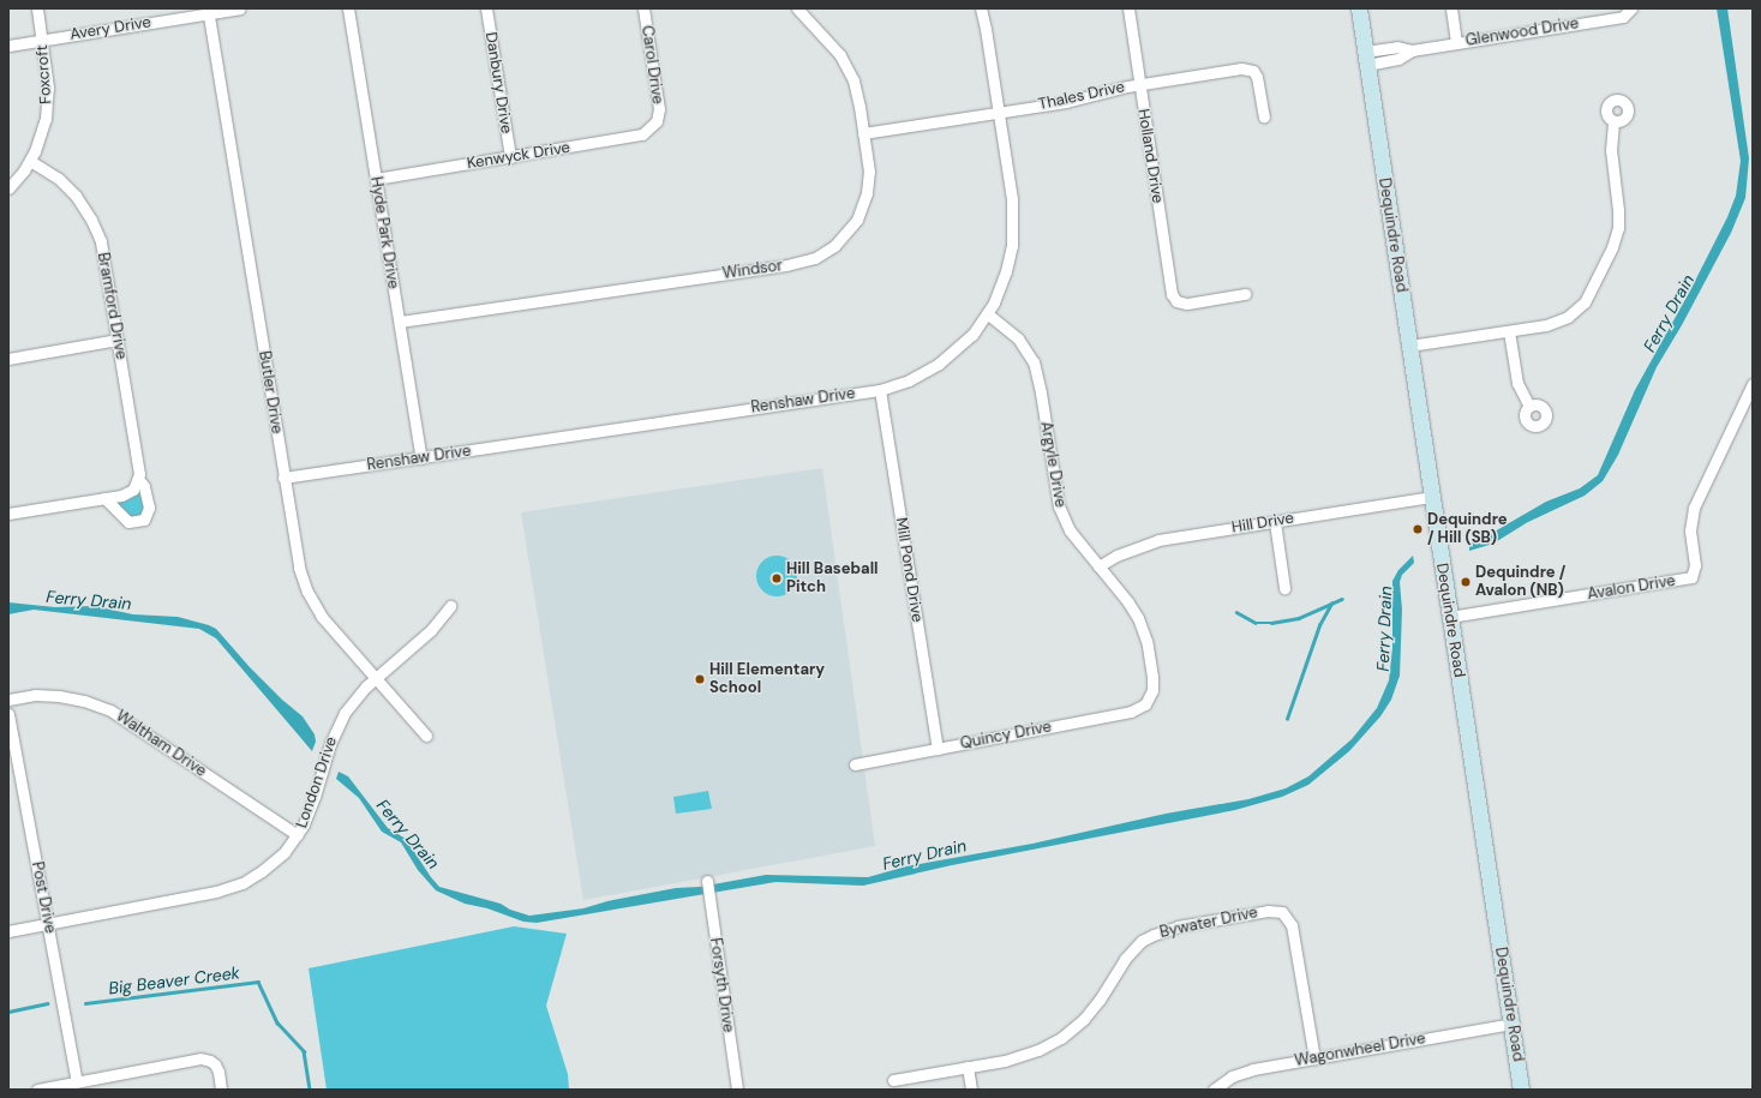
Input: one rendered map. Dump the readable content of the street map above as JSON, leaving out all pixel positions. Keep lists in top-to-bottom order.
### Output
{
  "streets": {
    "main road": ["Dequindre Road"],
    "street": [
      "Avery Drive",
      "Glenwood Drive",
      "Carol Drive",
      "Foxcroft",
      "Danbury Drive",
      "Thales Drive",
      "Kenwyck Drive",
      "Holland Drive",
      "Hyde Park Drive",
      "Windsor",
      "Bramford Drive",
      "Butler Drive",
      "Renshaw Drive",
      "Argyle Drive",
      "Hill Drive",
      "Mill Pond Drive",
      "Avalon Drive",
      "Quincy Drive",
      "Waltham Drive",
      "London Drive",
      "Post Drive",
      "Bywater Drive",
      "Forsyth Drive",
      "Wagonwheel Drive"
    ]
  },
  "crossings": [
    ["Avery Drive", "Foxcroft"],
    ["Avery Drive", "Butler Drive"],
    ["Glenwood Drive", "Dequindre Road"],
    ["Carol Drive", "Kenwyck Drive"],
    ["Foxcroft", "Bramford Drive"],
    ["Danbury Drive", "Kenwyck Drive"],
    ["Thales Drive", "Holland Drive"],
    ["Thales Drive", "Windsor"],
    ["Thales Drive", "Renshaw Drive"],
    ["Kenwyck Drive", "Hyde Park Drive"],
    ["Hyde Park Drive", "Windsor"],
    ["Hyde Park Drive", "Renshaw Drive"],
    ["Dequindre Road", "Hill Drive"],
    ["Dequindre Road", "Avalon Drive"],
    ["Dequindre Road", "Wagonwheel Drive"],
    ["Butler Drive", "Renshaw Drive"],
    ["Butler Drive", "London Drive"],
    ["Renshaw Drive", "Argyle Drive"],
    ["Renshaw Drive", "Mill Pond Drive"],
    ["Argyle Drive", "Hill Drive"],
    ["Argyle Drive", "Quincy Drive"],
    ["Mill Pond Drive", "Quincy Drive"],
    ["Waltham Drive", "London Drive"],
    ["London Drive", "Post Drive"],
    ["Bywater Drive", "Wagonwheel Drive"]
  ],
  "water": ["Ferry Drain", "Big Beaver Creek"],
  "places": [
    "Dequindre / Hill (SB)",
    "Hill Baseball Pitch",
    "Dequindre / Avalon (NB)",
    "Hill Elementary School"
  ]
}
